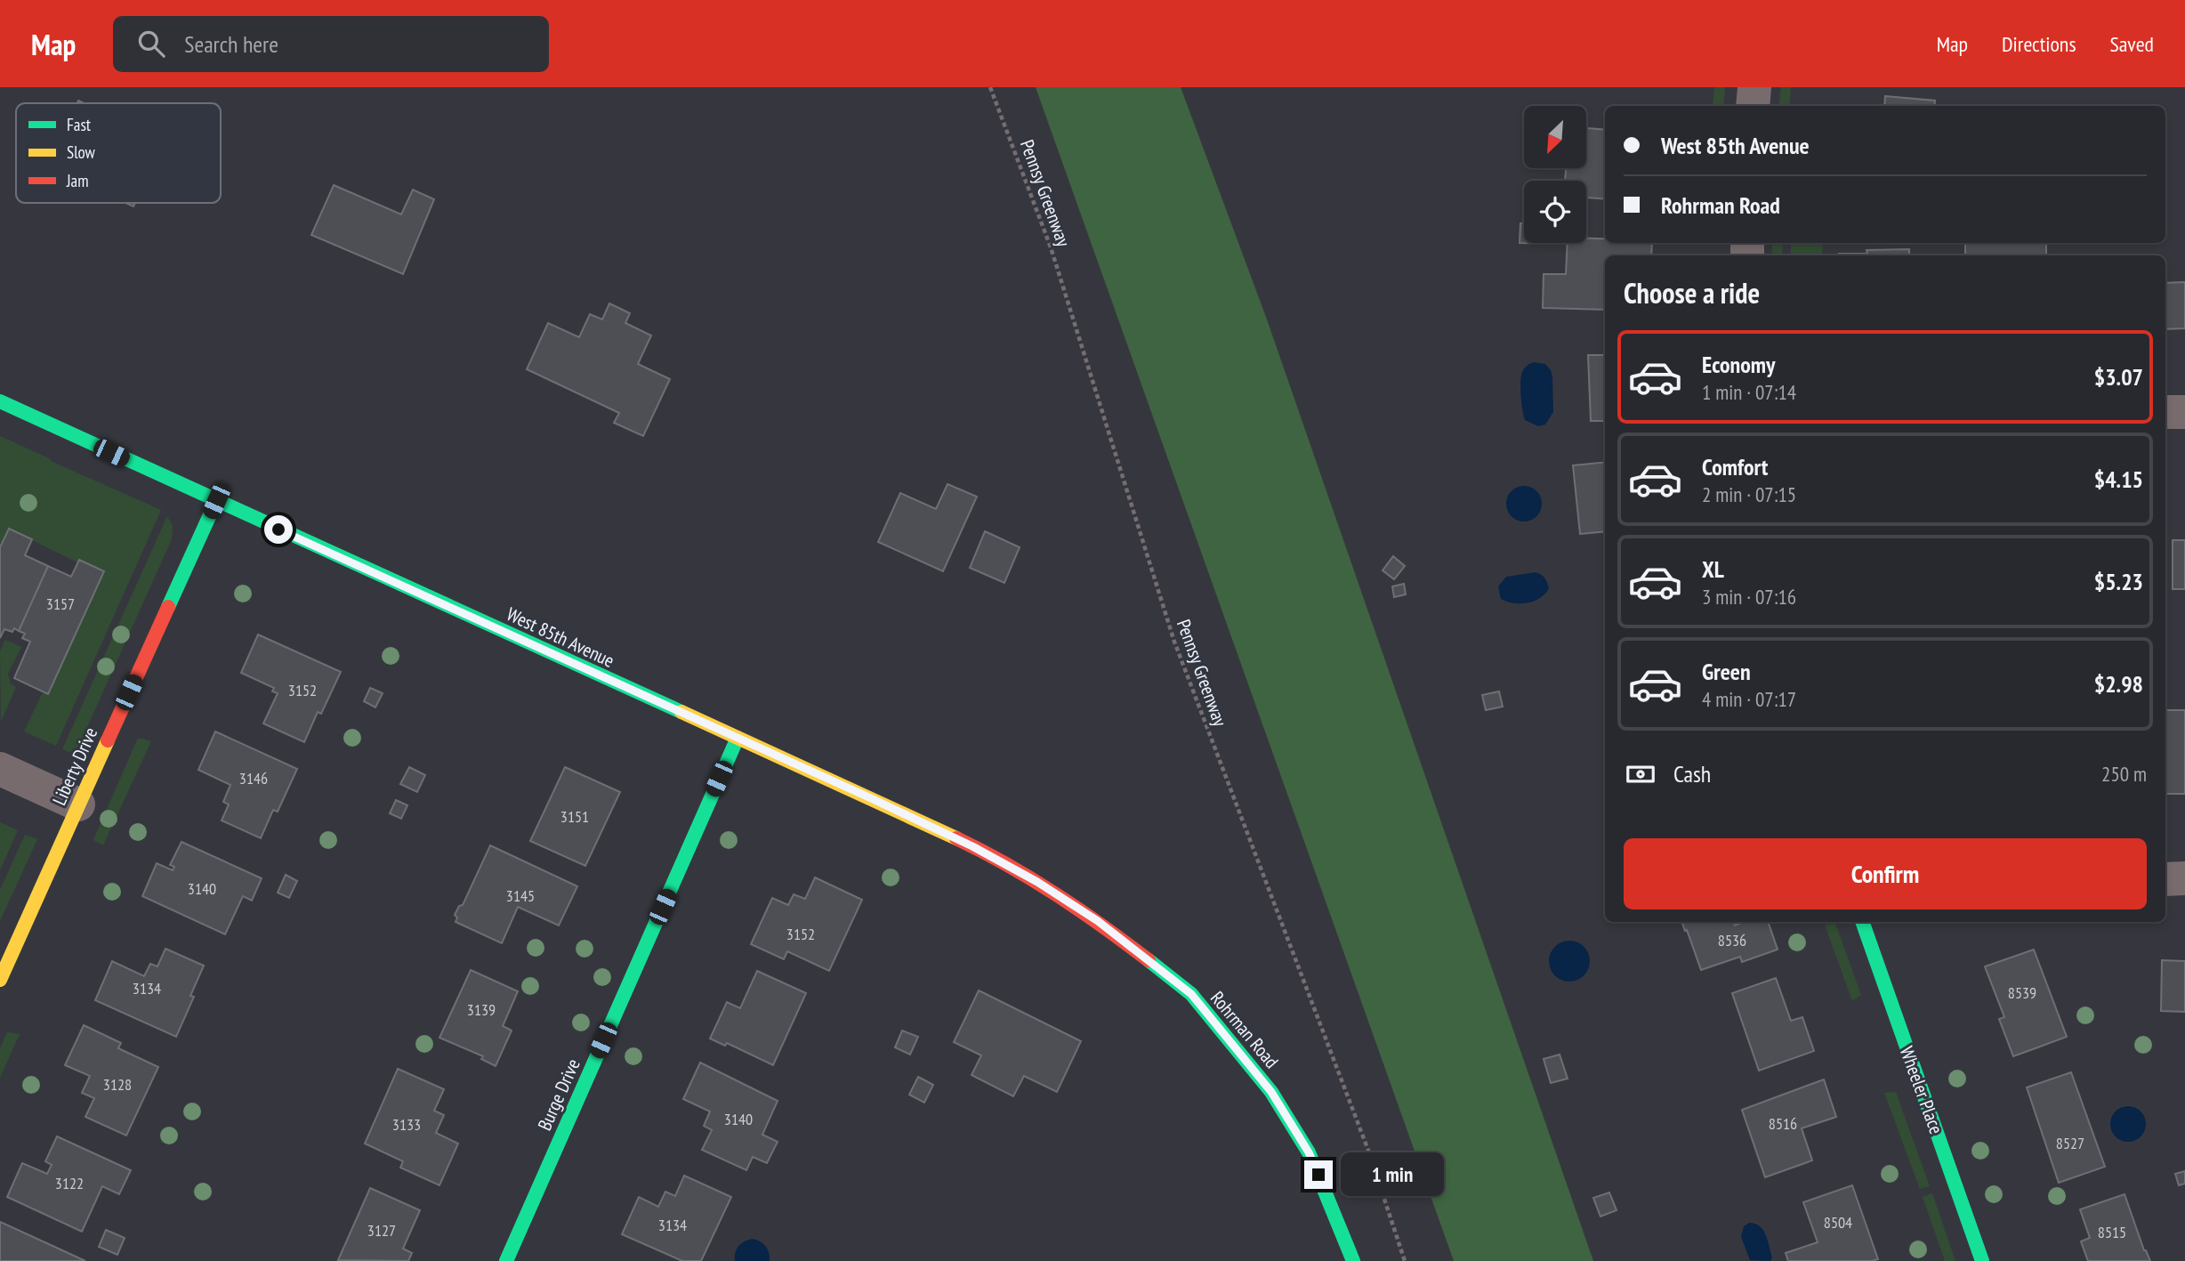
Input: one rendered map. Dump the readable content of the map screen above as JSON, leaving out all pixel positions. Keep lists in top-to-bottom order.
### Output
{
  "streets": {
    "street": [
      "West 85th Avenue",
      "Liberty Drive",
      "Rohrman Road",
      "Wheeler Place",
      "Burge Drive"
    ],
    "path": ["Pennsy Greenway"]
  },
  "crossings": [
    ["West 85th Avenue", "Liberty Drive"],
    ["West 85th Avenue", "Rohrman Road"],
    ["West 85th Avenue", "Burge Drive"]
  ],
  "house_numbers": [
    "3157",
    "3152",
    "3146",
    "3151",
    "3140",
    "3145",
    "3152",
    "8536",
    "3134",
    "8539",
    "3139",
    "3128",
    "3140",
    "8516",
    "3133",
    "8527",
    "3122",
    "8504",
    "3134",
    "3127",
    "8515"
  ],
  "legend": ["Fast", "Slow", "Jam"],
  "north": "bottom left",
  "page": {
    "header": "Map",
    "search": "Search here",
    "nav": ["Map", "Directions", "Saved"],
    "banner": ["West 85th Avenue", "Rohrman Road"],
    "heading": "Choose a ride",
    "list": [
      {
        "name": "Economy",
        "note": "1 min · 07:14",
        "value": "$3.07"
      },
      {
        "name": "Comfort",
        "note": "2 min · 07:15",
        "value": "$4.15"
      },
      {
        "name": "XL",
        "note": "3 min · 07:16",
        "value": "$5.23"
      },
      {
        "name": "Green",
        "note": "4 min · 07:17",
        "value": "$2.98"
      }
    ],
    "pay": ["Cash", "250 m"],
    "buttons": "Confirm",
    "bubble": "1 min"
  }
}
